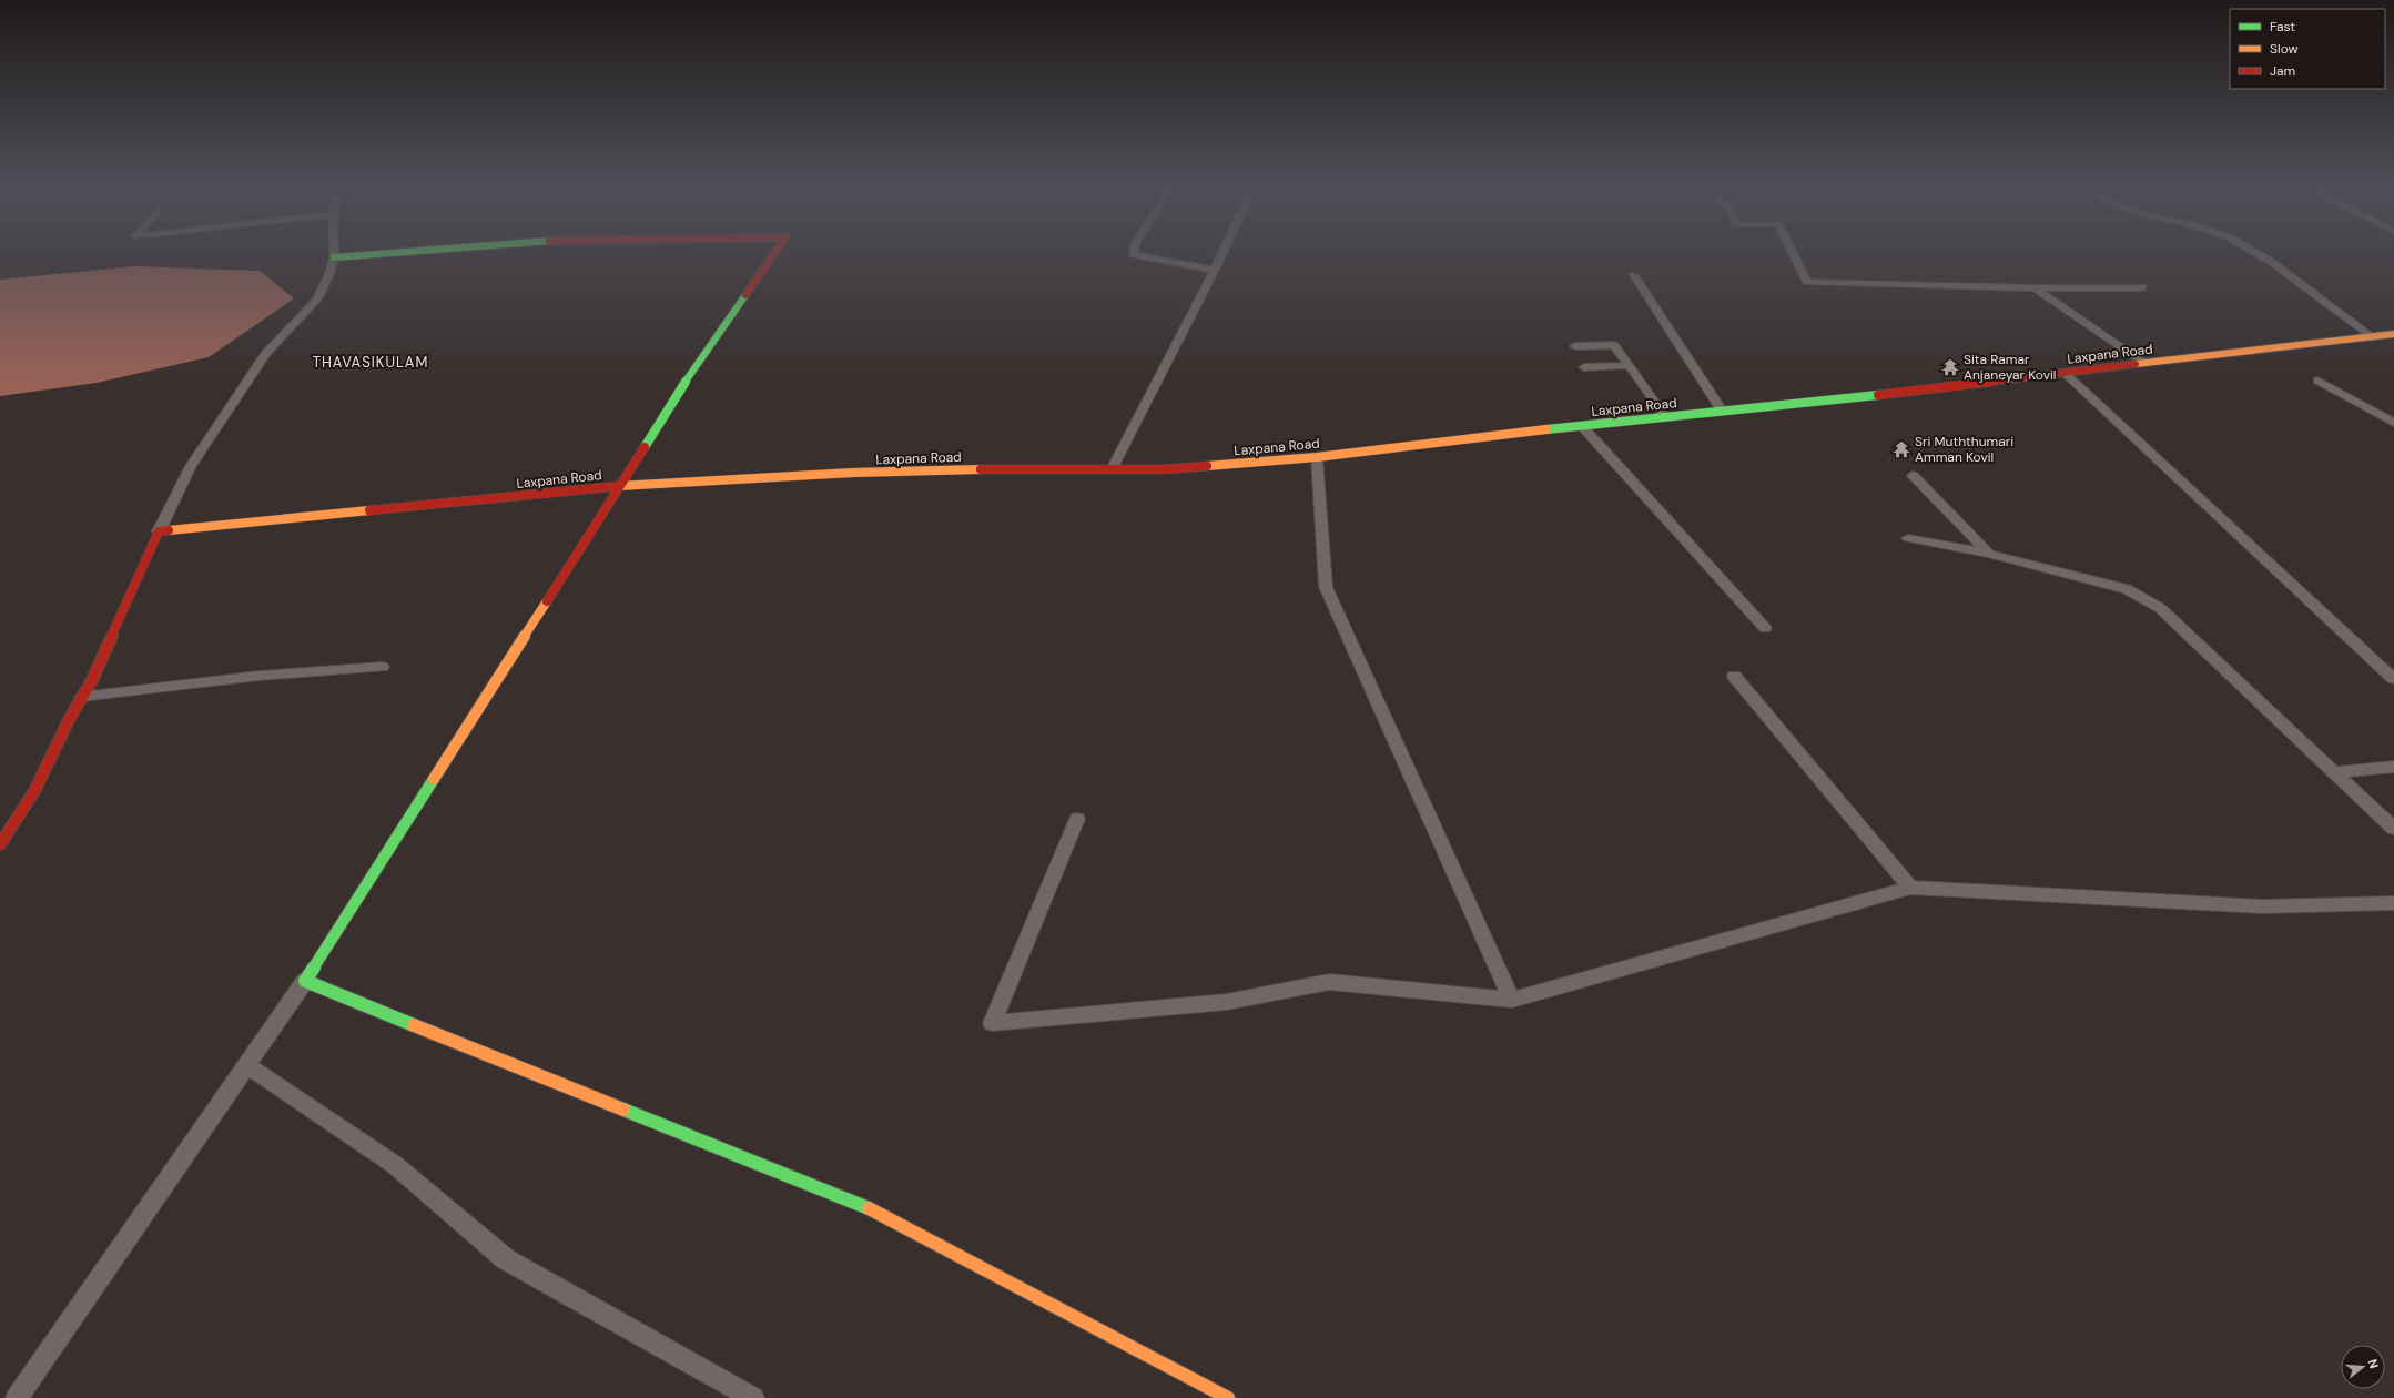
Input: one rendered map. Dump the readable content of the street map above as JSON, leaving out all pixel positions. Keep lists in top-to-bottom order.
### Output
{
  "streets": {
    "street": ["Laxpana Road"]
  },
  "districts": ["THAVASIKULAM"],
  "places": {
    "temple": ["Sita Ramar Anjaneyar Kovil", "Sri Muththumari Amman Kovil"]
  },
  "legend": ["Fast", "Slow", "Jam"],
  "north": "right"
}
